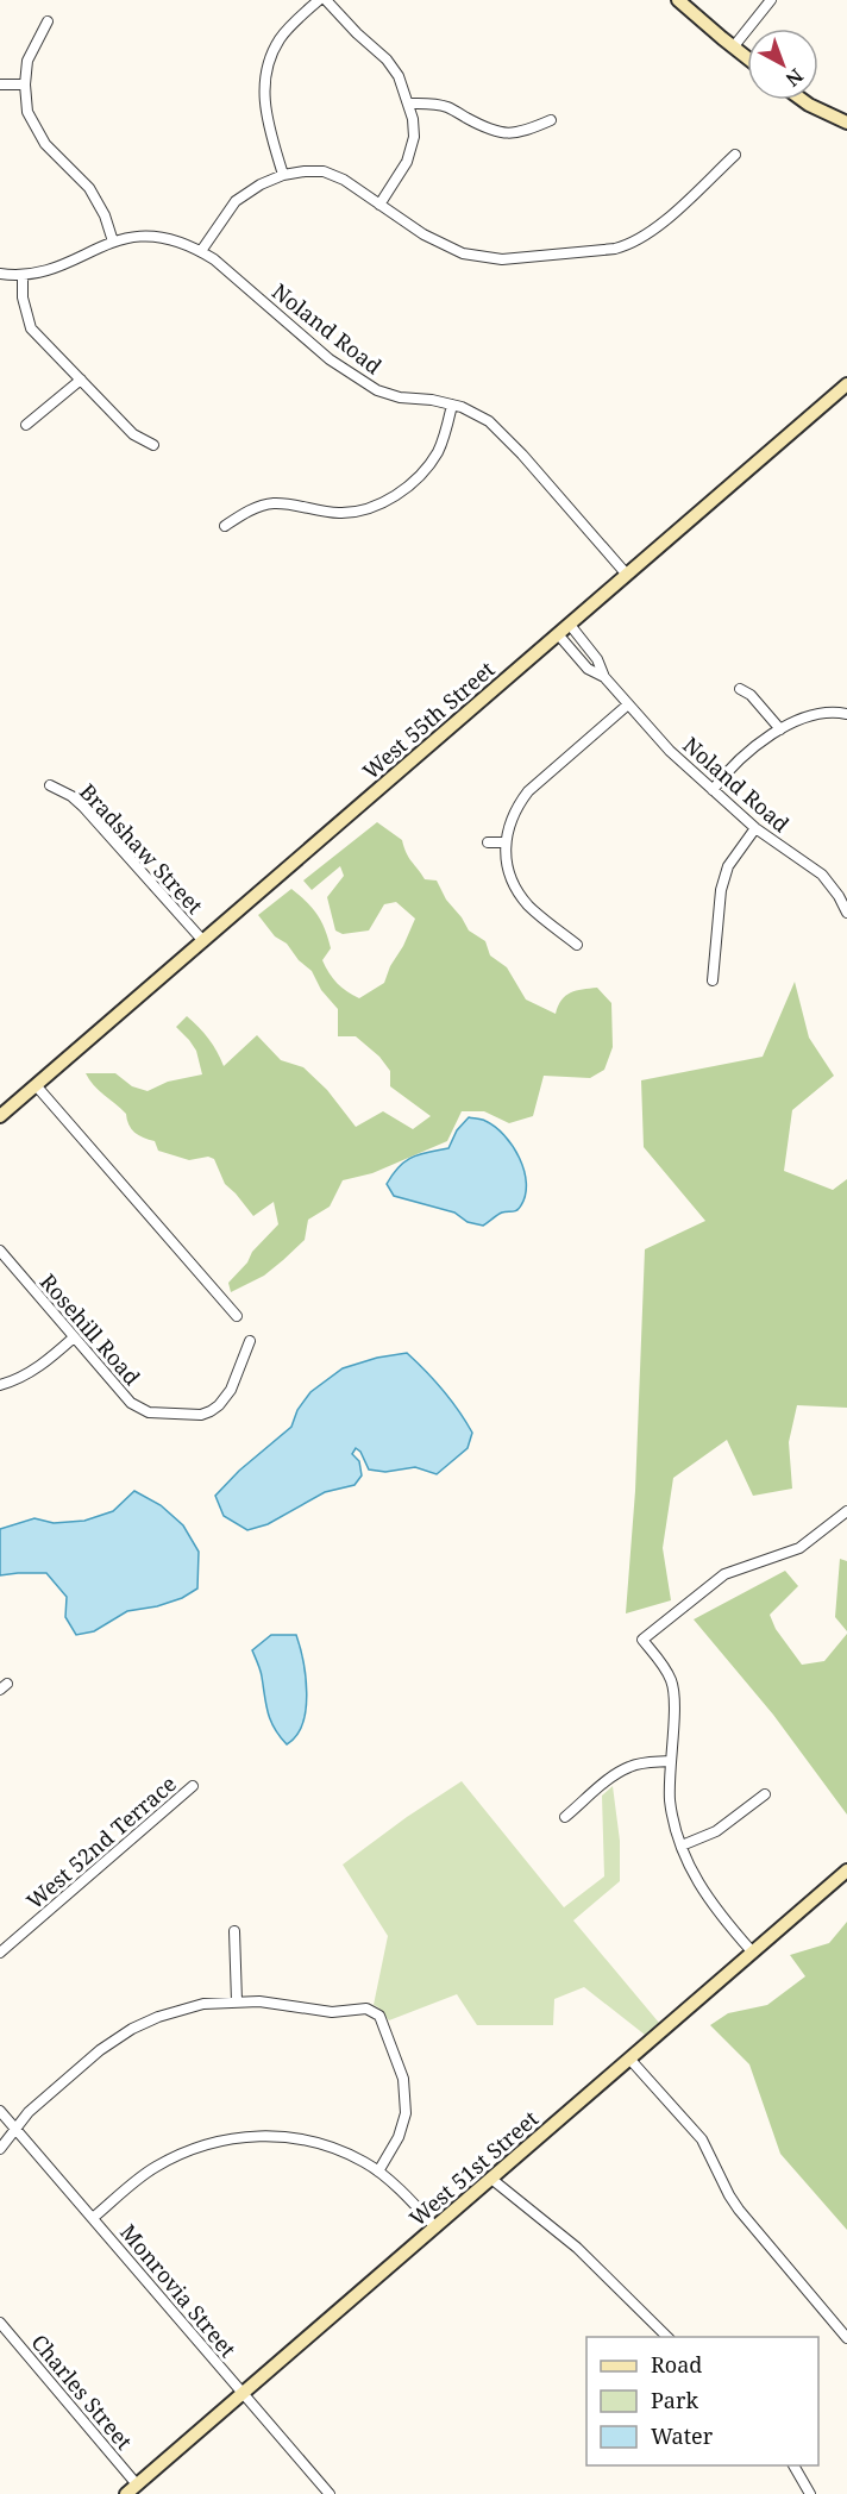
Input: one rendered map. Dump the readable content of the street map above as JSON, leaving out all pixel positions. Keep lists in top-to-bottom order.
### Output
{
  "streets": {
    "street": [
      "Noland Road",
      "West 55th Street",
      "Bradshaw Street",
      "Rosehill Road",
      "West 52nd Terrace",
      "West 51st Street",
      "Monrovia Street",
      "Charles Street"
    ]
  },
  "crossings": [
    ["Noland Road", "West 55th Street"],
    ["West 55th Street", "Bradshaw Street"],
    ["West 51st Street", "Monrovia Street"],
    ["West 51st Street", "Charles Street"]
  ],
  "legend": ["Road", "Park", "Water"],
  "north": "bottom right"
}
